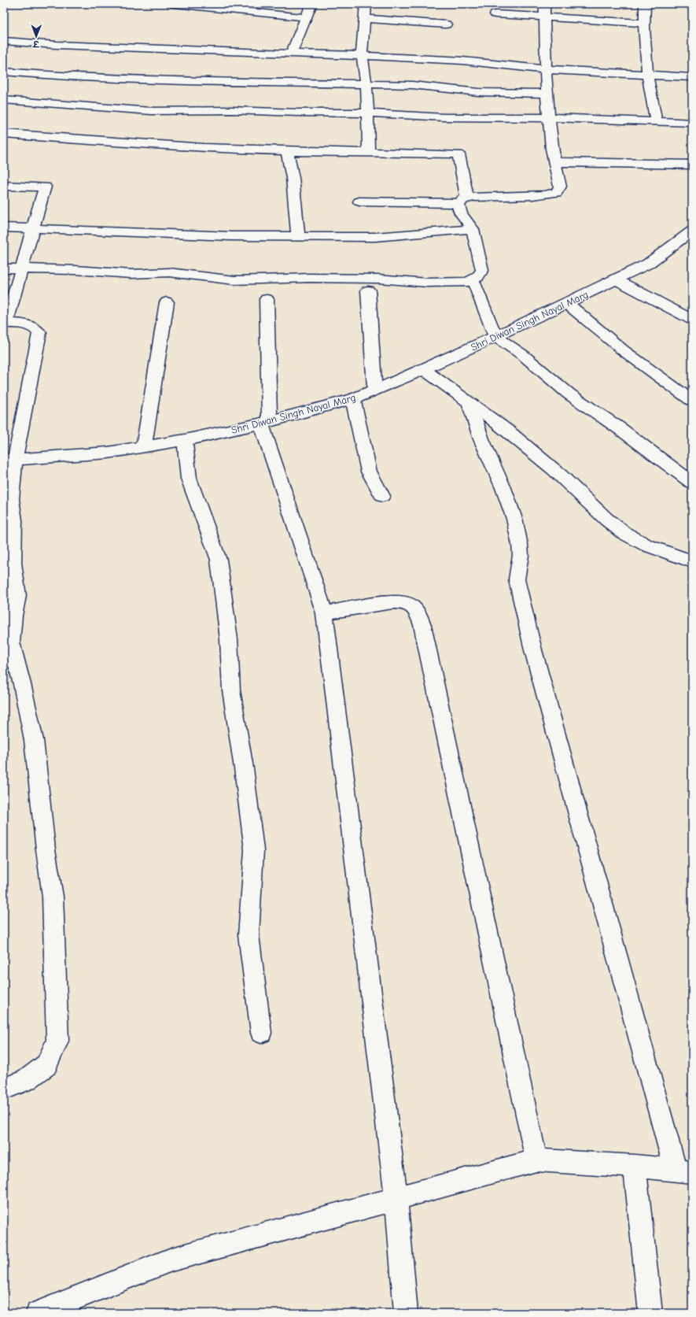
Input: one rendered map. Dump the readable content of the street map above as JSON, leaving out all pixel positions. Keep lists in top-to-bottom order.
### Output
{
  "streets": {
    "street": ["Shri Diwan Singh Nayal Marg"]
  },
  "north": "bottom"
}
